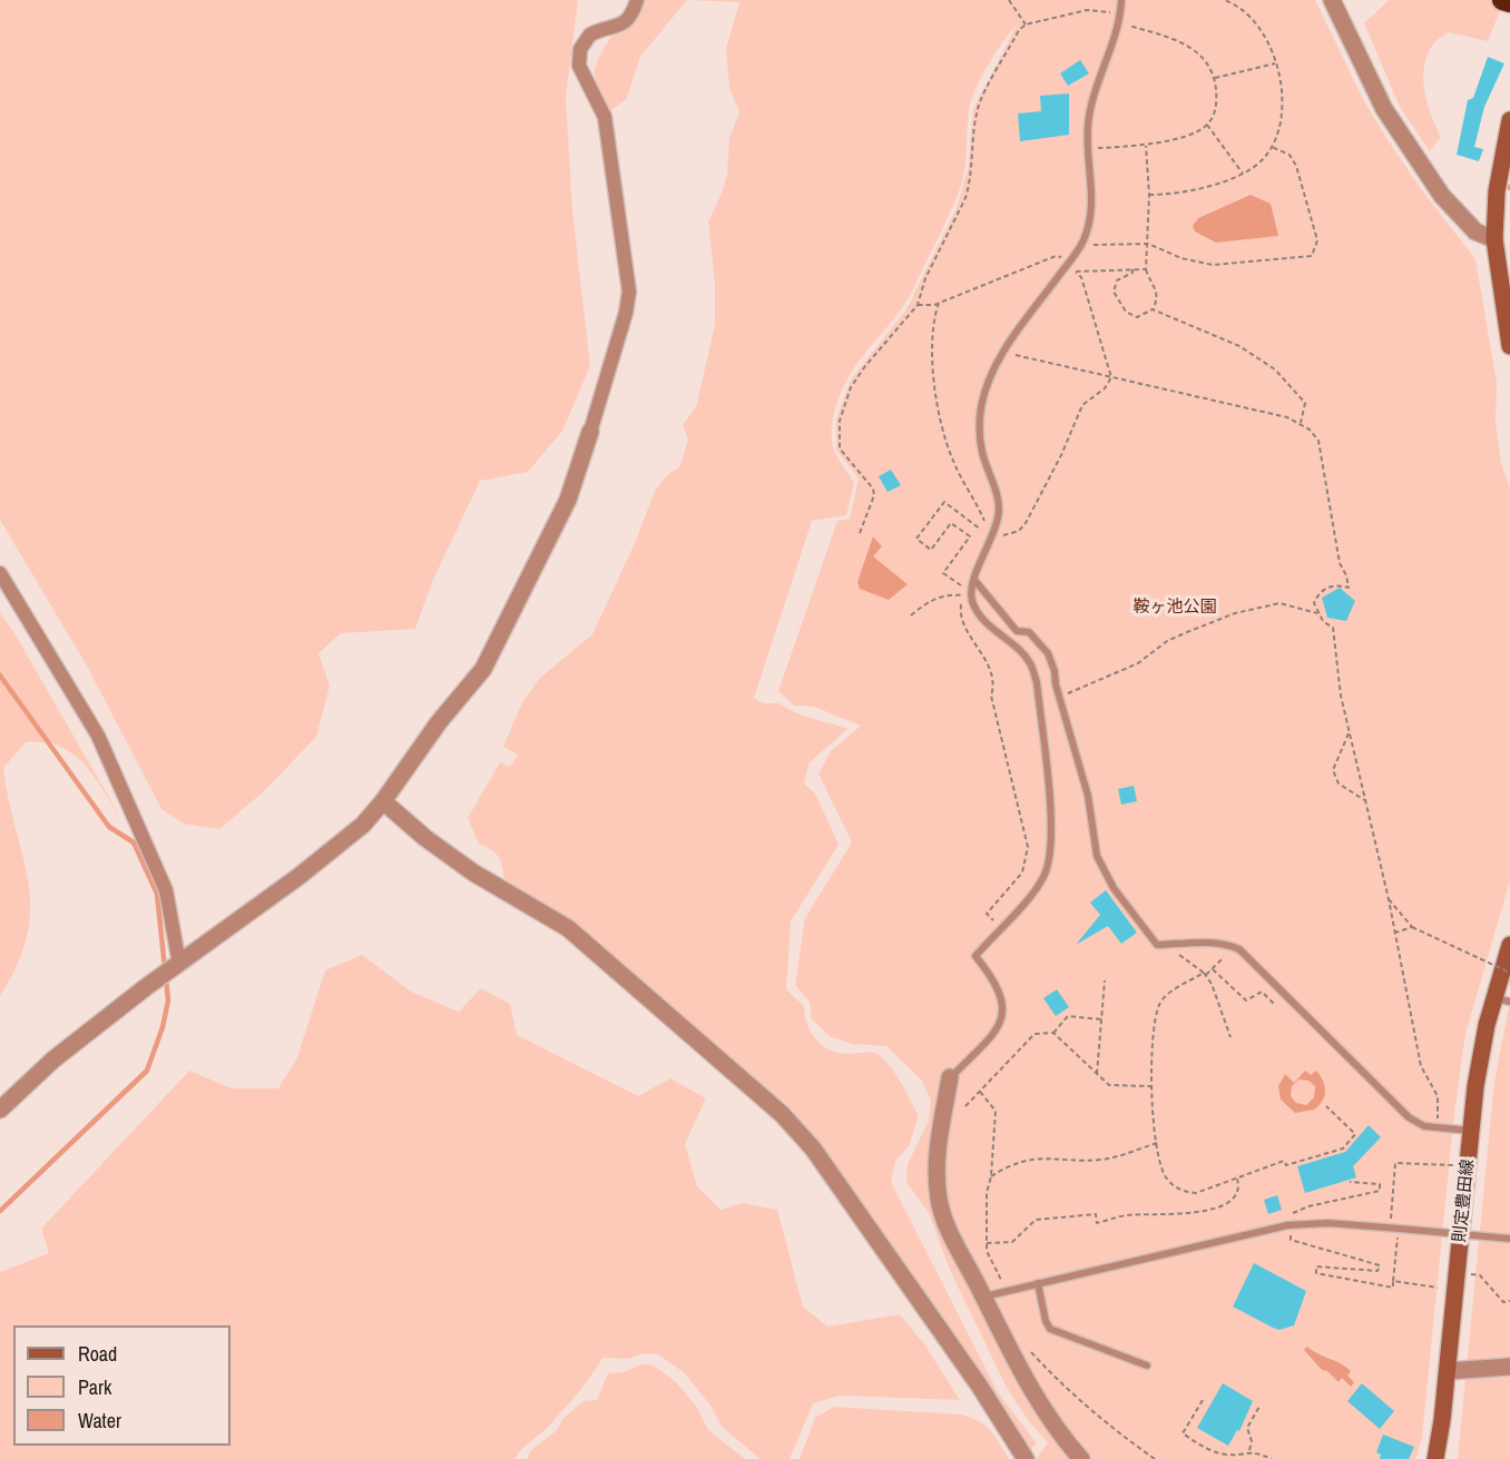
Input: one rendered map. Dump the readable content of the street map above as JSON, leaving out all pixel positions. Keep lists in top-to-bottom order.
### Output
{
  "streets": {
    "main road": ["則定豊田線"]
  },
  "parks": ["鞍ヶ池公園"],
  "legend": ["Road", "Park", "Water"]
}
